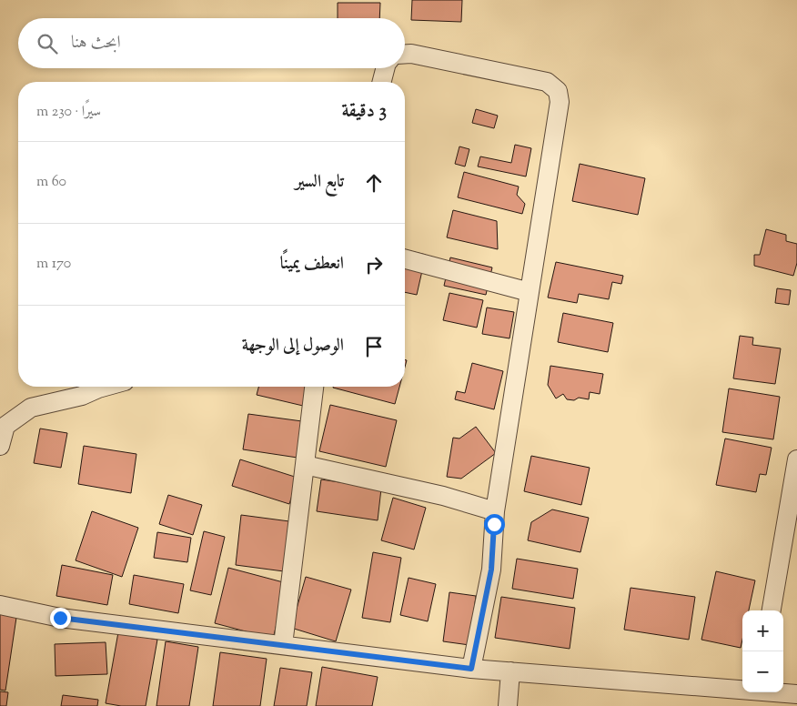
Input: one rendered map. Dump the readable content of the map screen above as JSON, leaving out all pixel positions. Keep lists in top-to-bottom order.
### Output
{
  "page": {
    "search": "ابحث هنا",
    "heading": ["3 دقيقة", "سيرًا · 230 m"],
    "list": [
      ["تابع السير", "60 m"],
      ["انعطف يمينًا", "170 m"],
      "الوصول إلى الوجهة"
    ],
    "map_buttons": ["+", "−"]
  }
}
